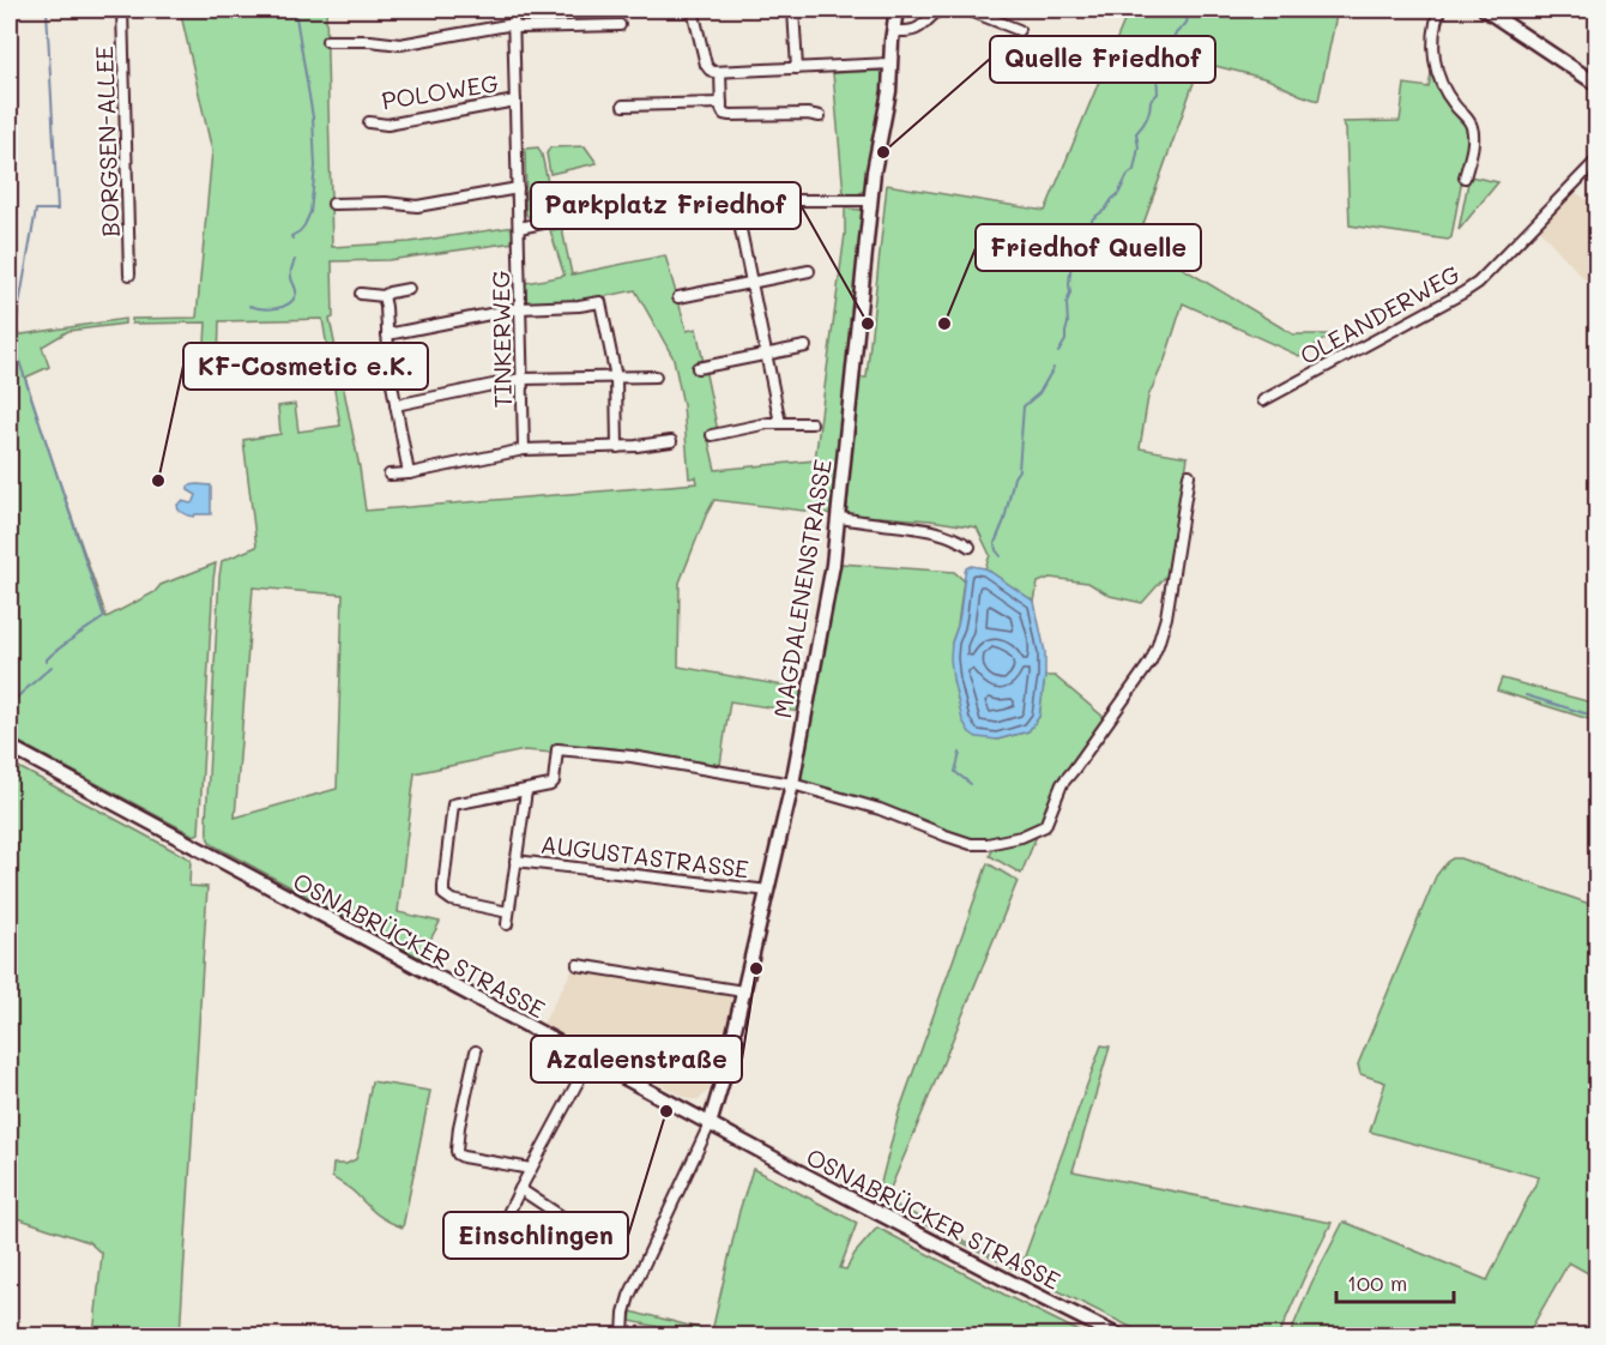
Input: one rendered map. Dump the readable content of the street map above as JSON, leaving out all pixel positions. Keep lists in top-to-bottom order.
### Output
{
  "streets": {
    "street": [
      "POLOWEG",
      "BORGSEN-ALLEE",
      "OLEANDERWEG",
      "TINKERWEG",
      "MAGDALENENSTRASSE",
      "AUGUSTASTRASSE",
      "OSNABRÜCKER STRASSE"
    ]
  },
  "crossings": [
    ["POLOWEG", "TINKERWEG"],
    ["MAGDALENENSTRASSE", "AUGUSTASTRASSE"],
    ["MAGDALENENSTRASSE", "OSNABRÜCKER STRASSE"]
  ],
  "places": [
    "Quelle Friedhof",
    "Parkplatz Friedhof",
    "Friedhof Quelle",
    "KF-Cosmetic e.K.",
    "Azaleenstraße",
    "Einschlingen"
  ],
  "scale_bar": "100 m"
}
